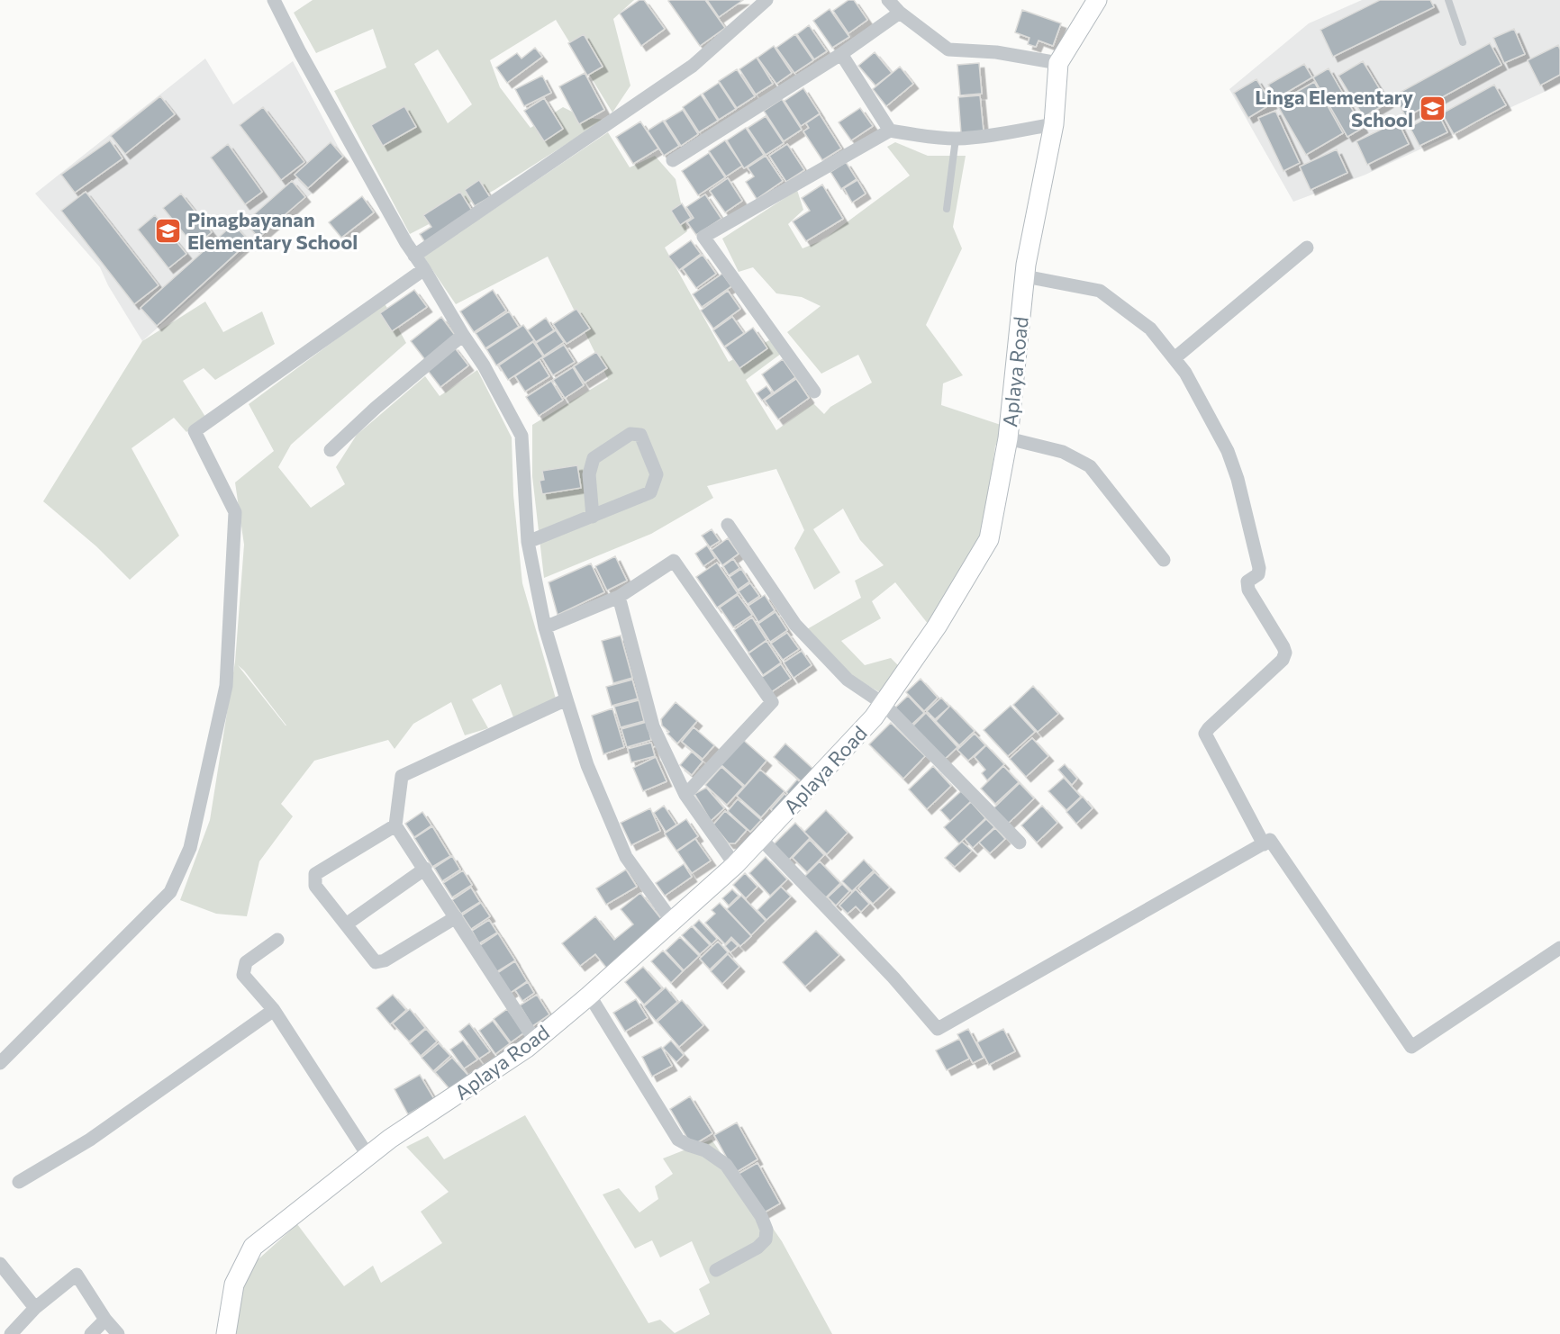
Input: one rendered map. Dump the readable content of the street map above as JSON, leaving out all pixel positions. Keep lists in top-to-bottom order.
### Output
{
  "streets": {
    "street": ["Aplaya Road"]
  },
  "places": {
    "school or university": ["Linga Elementary School", "Pinagbayanan Elementary School"]
  }
}
